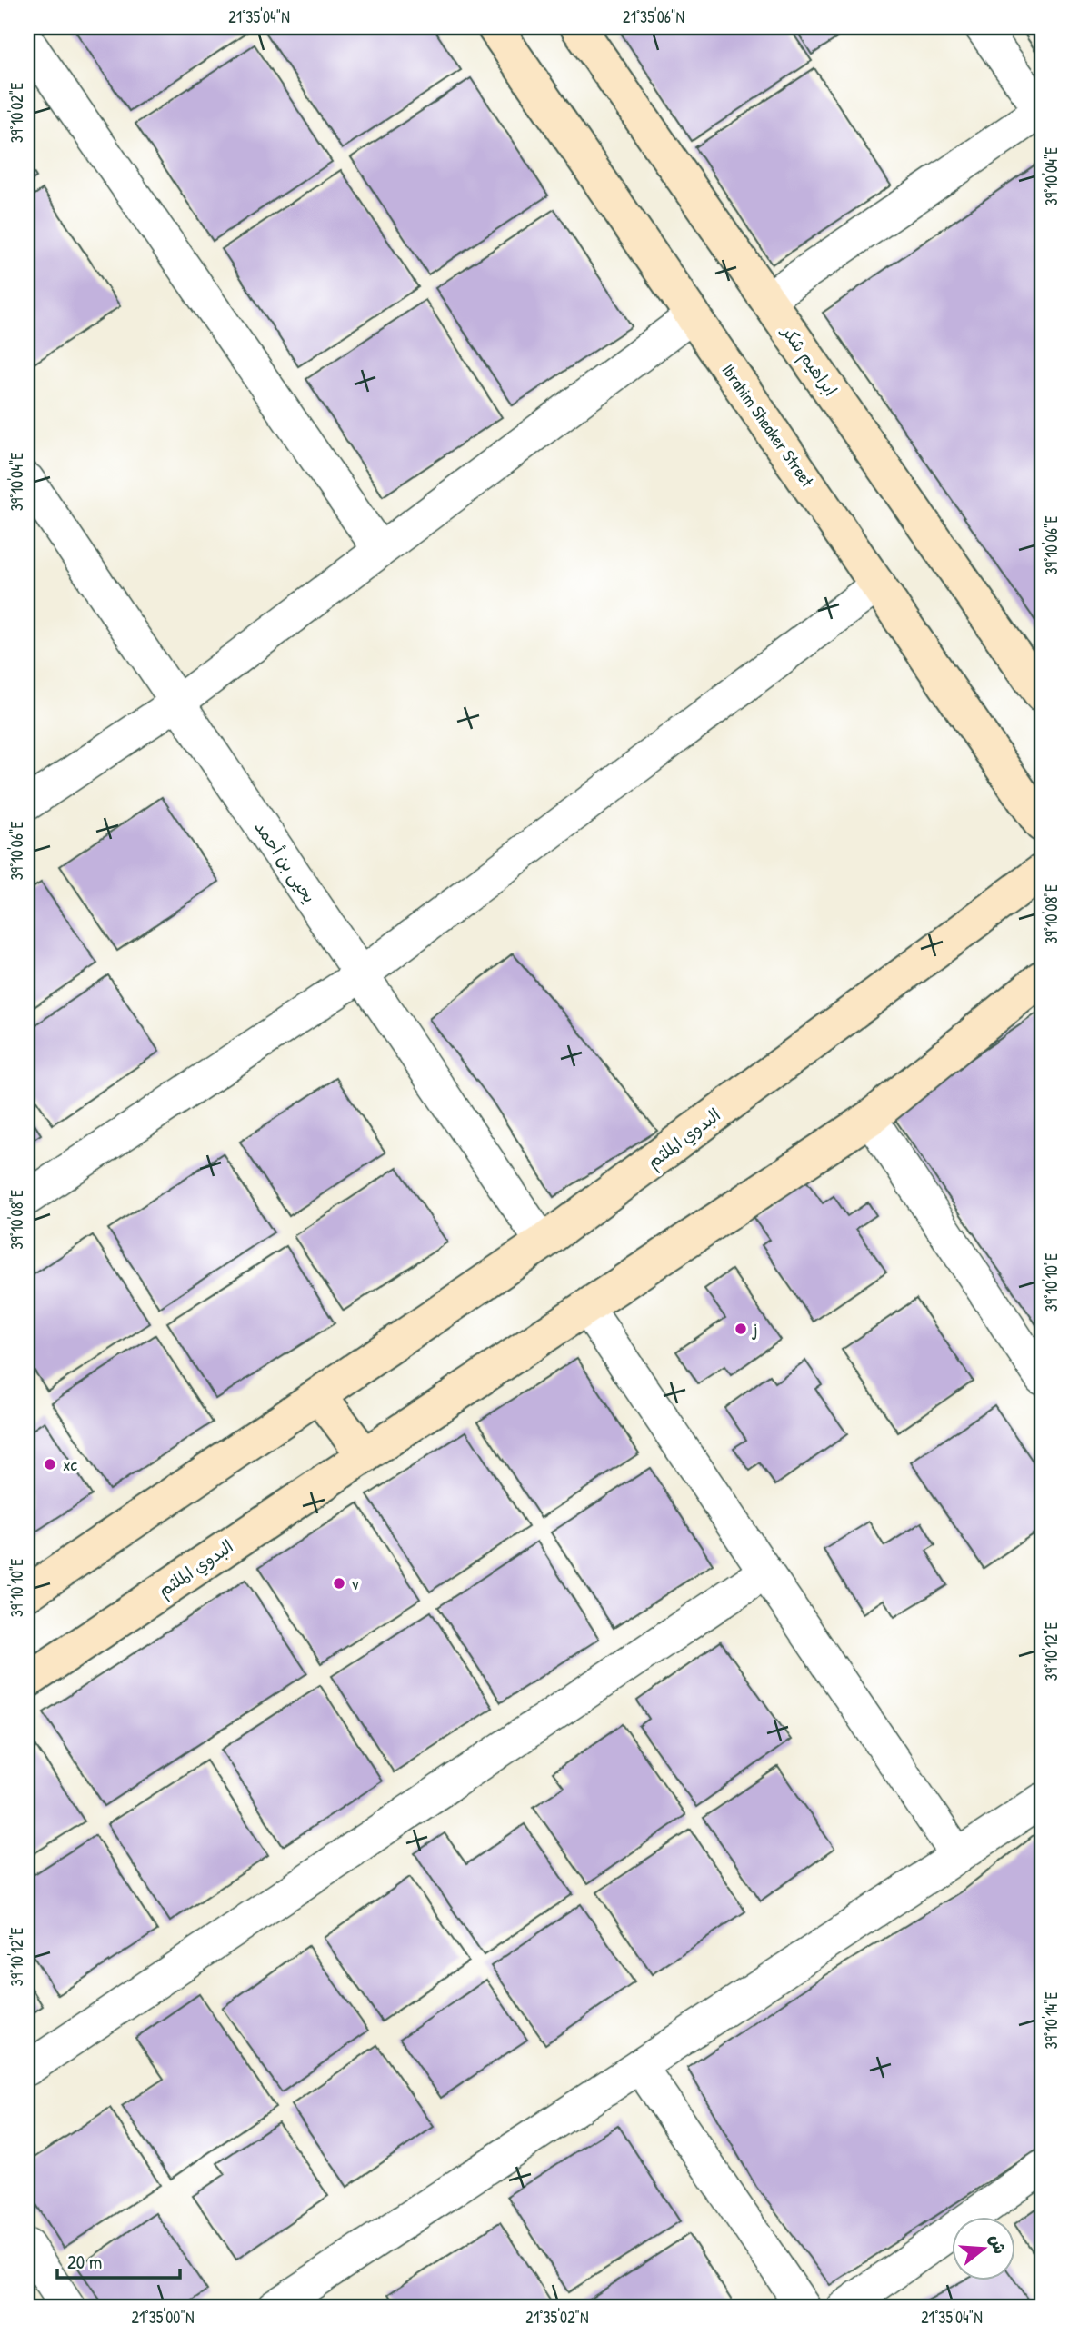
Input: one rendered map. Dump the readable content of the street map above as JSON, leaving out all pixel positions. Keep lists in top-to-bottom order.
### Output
{
  "streets": {
    "street": [
      "ابراهيم شكر",
      "Ibrahim Sheaker Street",
      "يحيى بن أحمد",
      "البدوي الملثم"
    ]
  },
  "crossings": [
    ["يحيى بن أحمد", "البدوي الملثم"]
  ],
  "places": ["j", "xc", "v"],
  "scale_bar": "20 m",
  "north": "right",
  "coordinates": [
    "21°35'04\"N",
    "21°35'06\"N",
    "39°10'02\"E",
    "39°10'04\"E",
    "39°10'06\"E",
    "39°10'08\"E",
    "39°10'10\"E",
    "39°10'12\"E",
    "39°10'14\"E",
    "21°35'00\"N",
    "21°35'02\"N"
  ]
}
